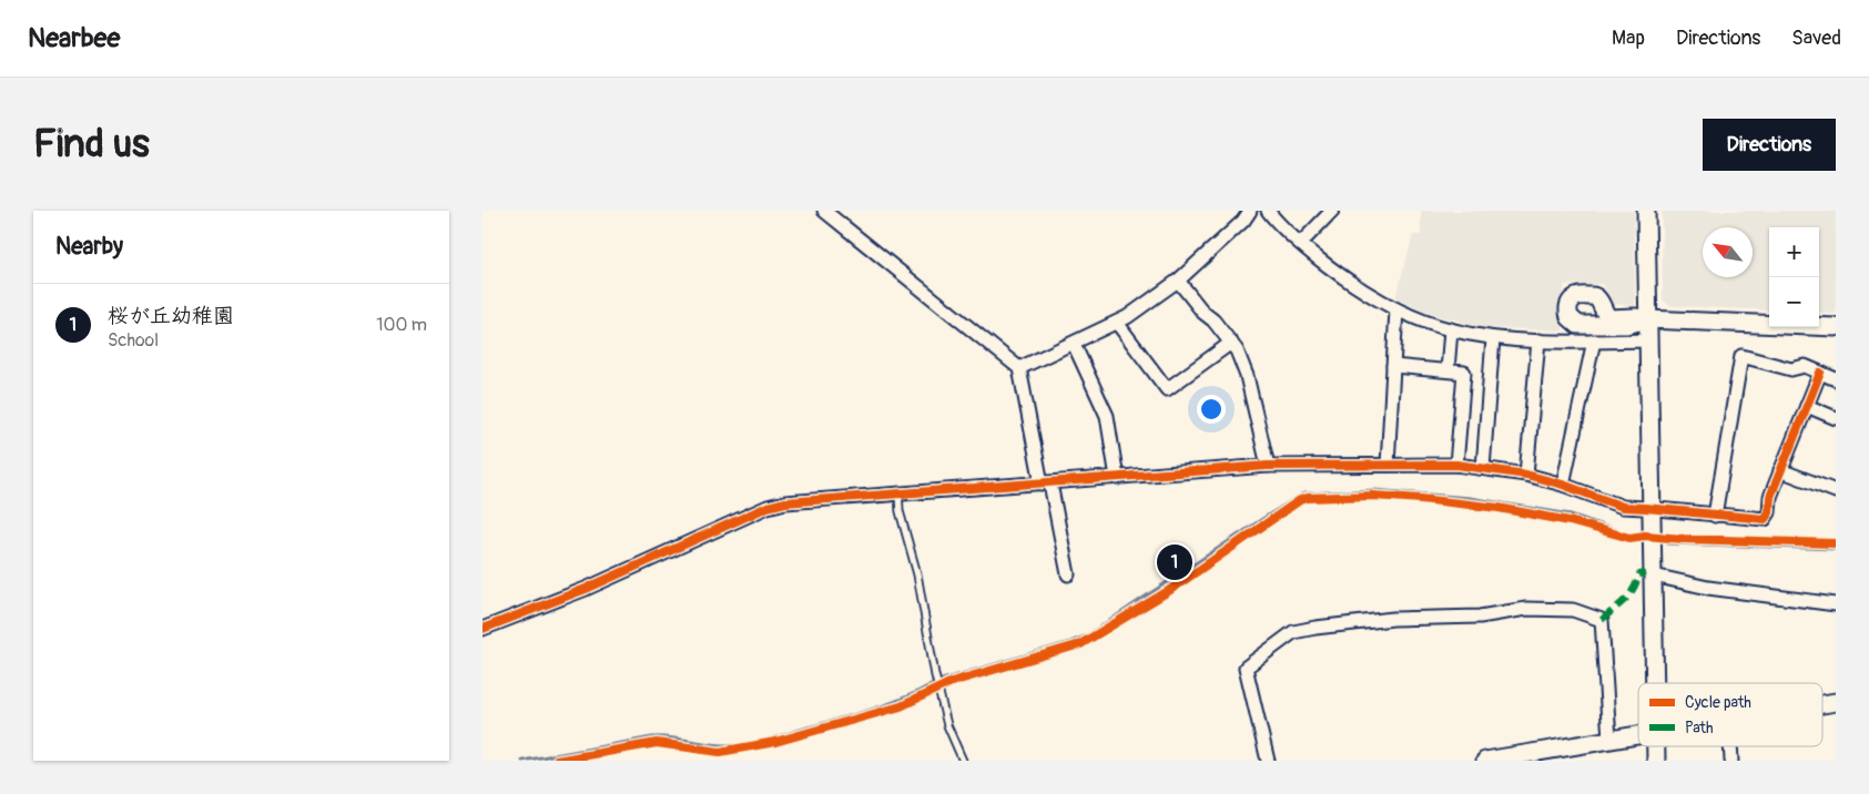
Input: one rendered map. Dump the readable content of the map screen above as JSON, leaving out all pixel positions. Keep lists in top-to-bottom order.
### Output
{
  "legend": ["Cycle path", "Path"],
  "north": "top left",
  "page": {
    "header": "Nearbee",
    "nav": ["Map", "Directions", "Saved"],
    "buttons": "Directions",
    "title": "Find us",
    "heading": "Nearby",
    "map_buttons": ["+", "−"],
    "list": [
      {
        "mark": "1",
        "name": "桜が丘幼稚園",
        "note": "School",
        "value": "100 m"
      }
    ],
    "pins": "1"
  }
}
